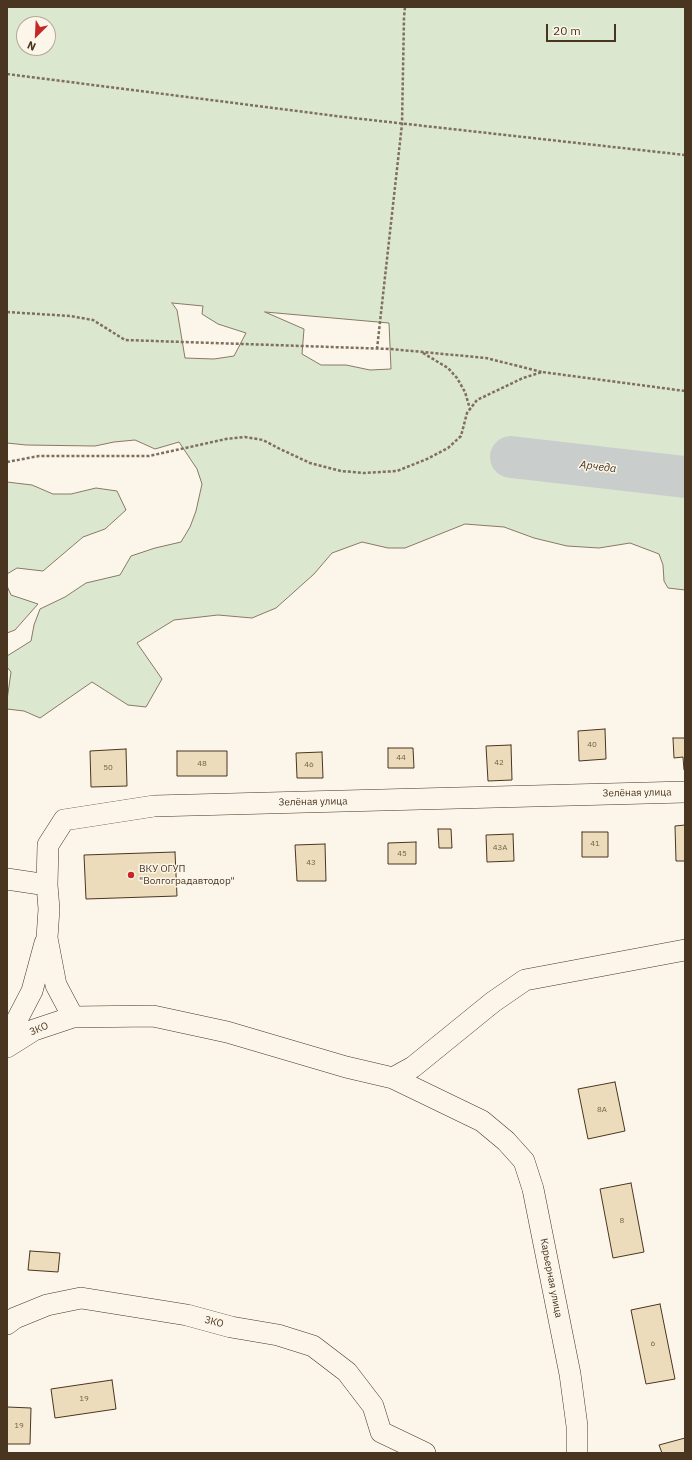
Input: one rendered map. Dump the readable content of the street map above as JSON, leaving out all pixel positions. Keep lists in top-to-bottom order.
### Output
{
  "streets": {
    "street": ["Зелёная улица", "ЗКО", "Карьерная улица"]
  },
  "crossings": [
    ["Зелёная улица", "ЗКО"],
    ["ЗКО", "Карьерная улица"]
  ],
  "water": ["Арчеда"],
  "places": ["ВКУ ОГУП \"Волгоградавтодор\""],
  "house_numbers": [
    "40",
    "44",
    "42",
    "48",
    "46",
    "50",
    "41",
    "43А",
    "45",
    "43",
    "8А",
    "8",
    "6",
    "19",
    "19"
  ],
  "scale_bar": "20 m",
  "north": "bottom left"
}
